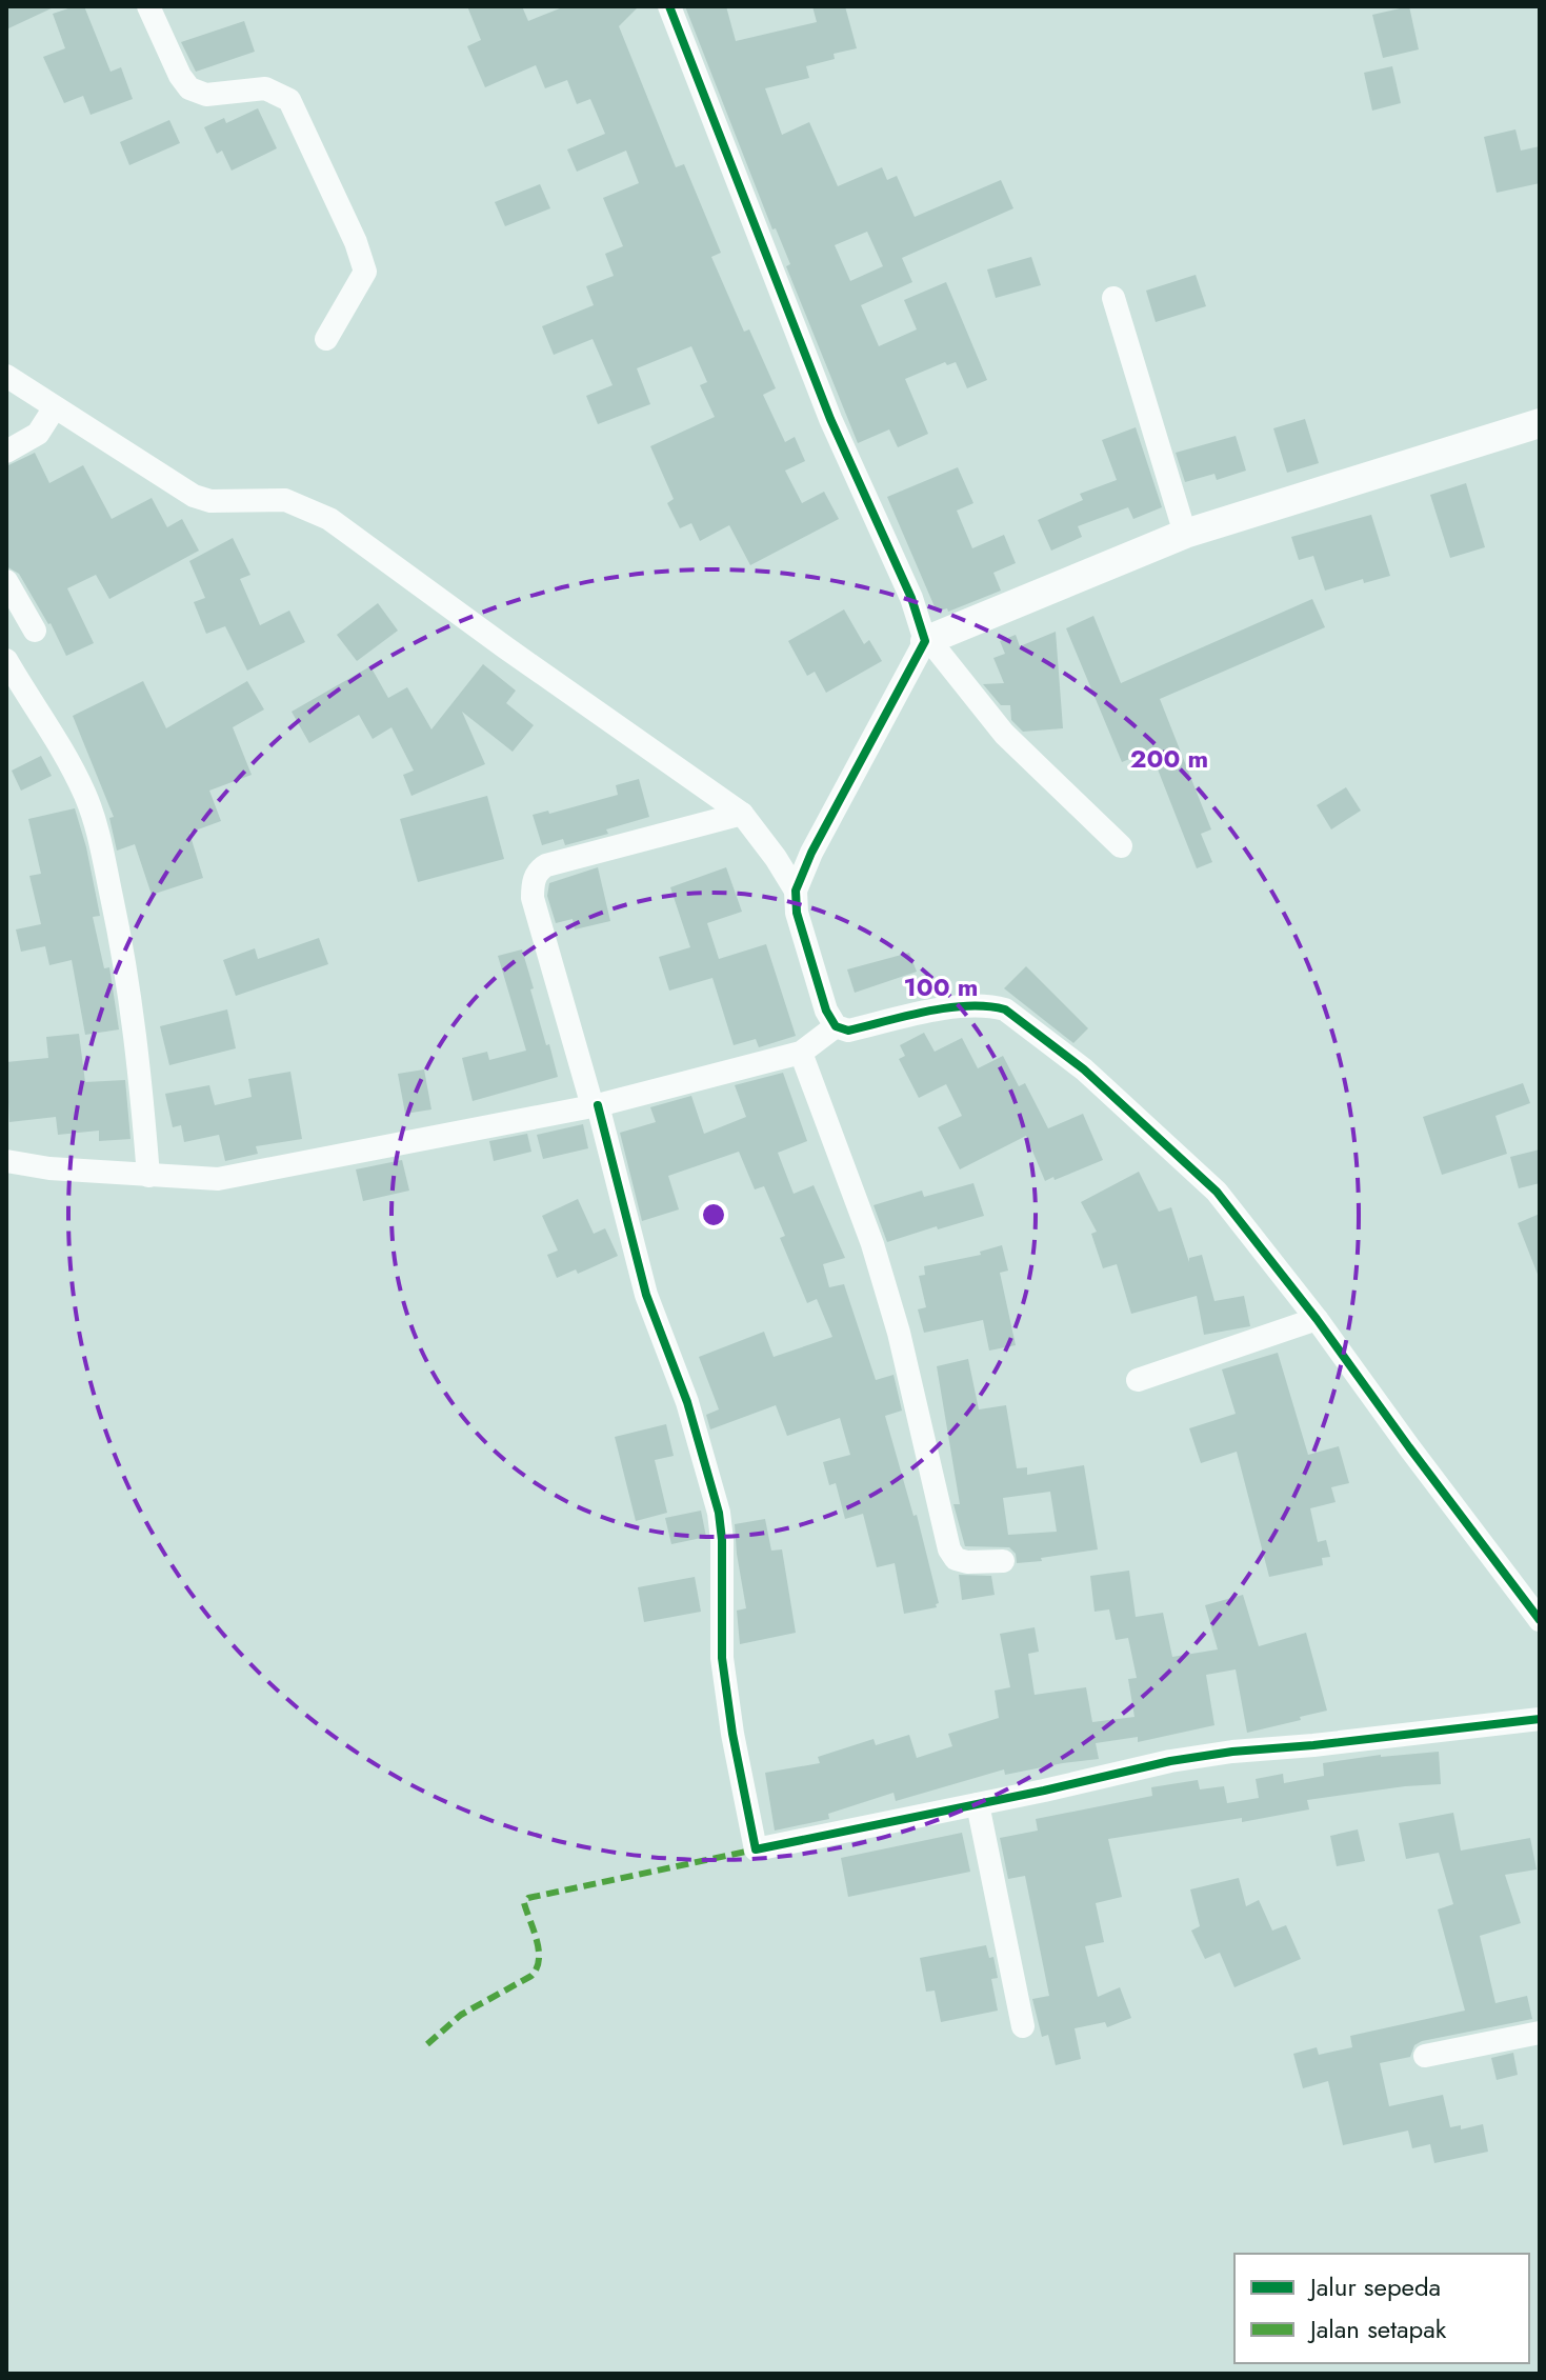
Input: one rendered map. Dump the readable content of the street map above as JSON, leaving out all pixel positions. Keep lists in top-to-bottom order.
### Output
{
  "legend": ["Jalur sepeda", "Jalan setapak"],
  "rings": ["200 m", "100 m"]
}
